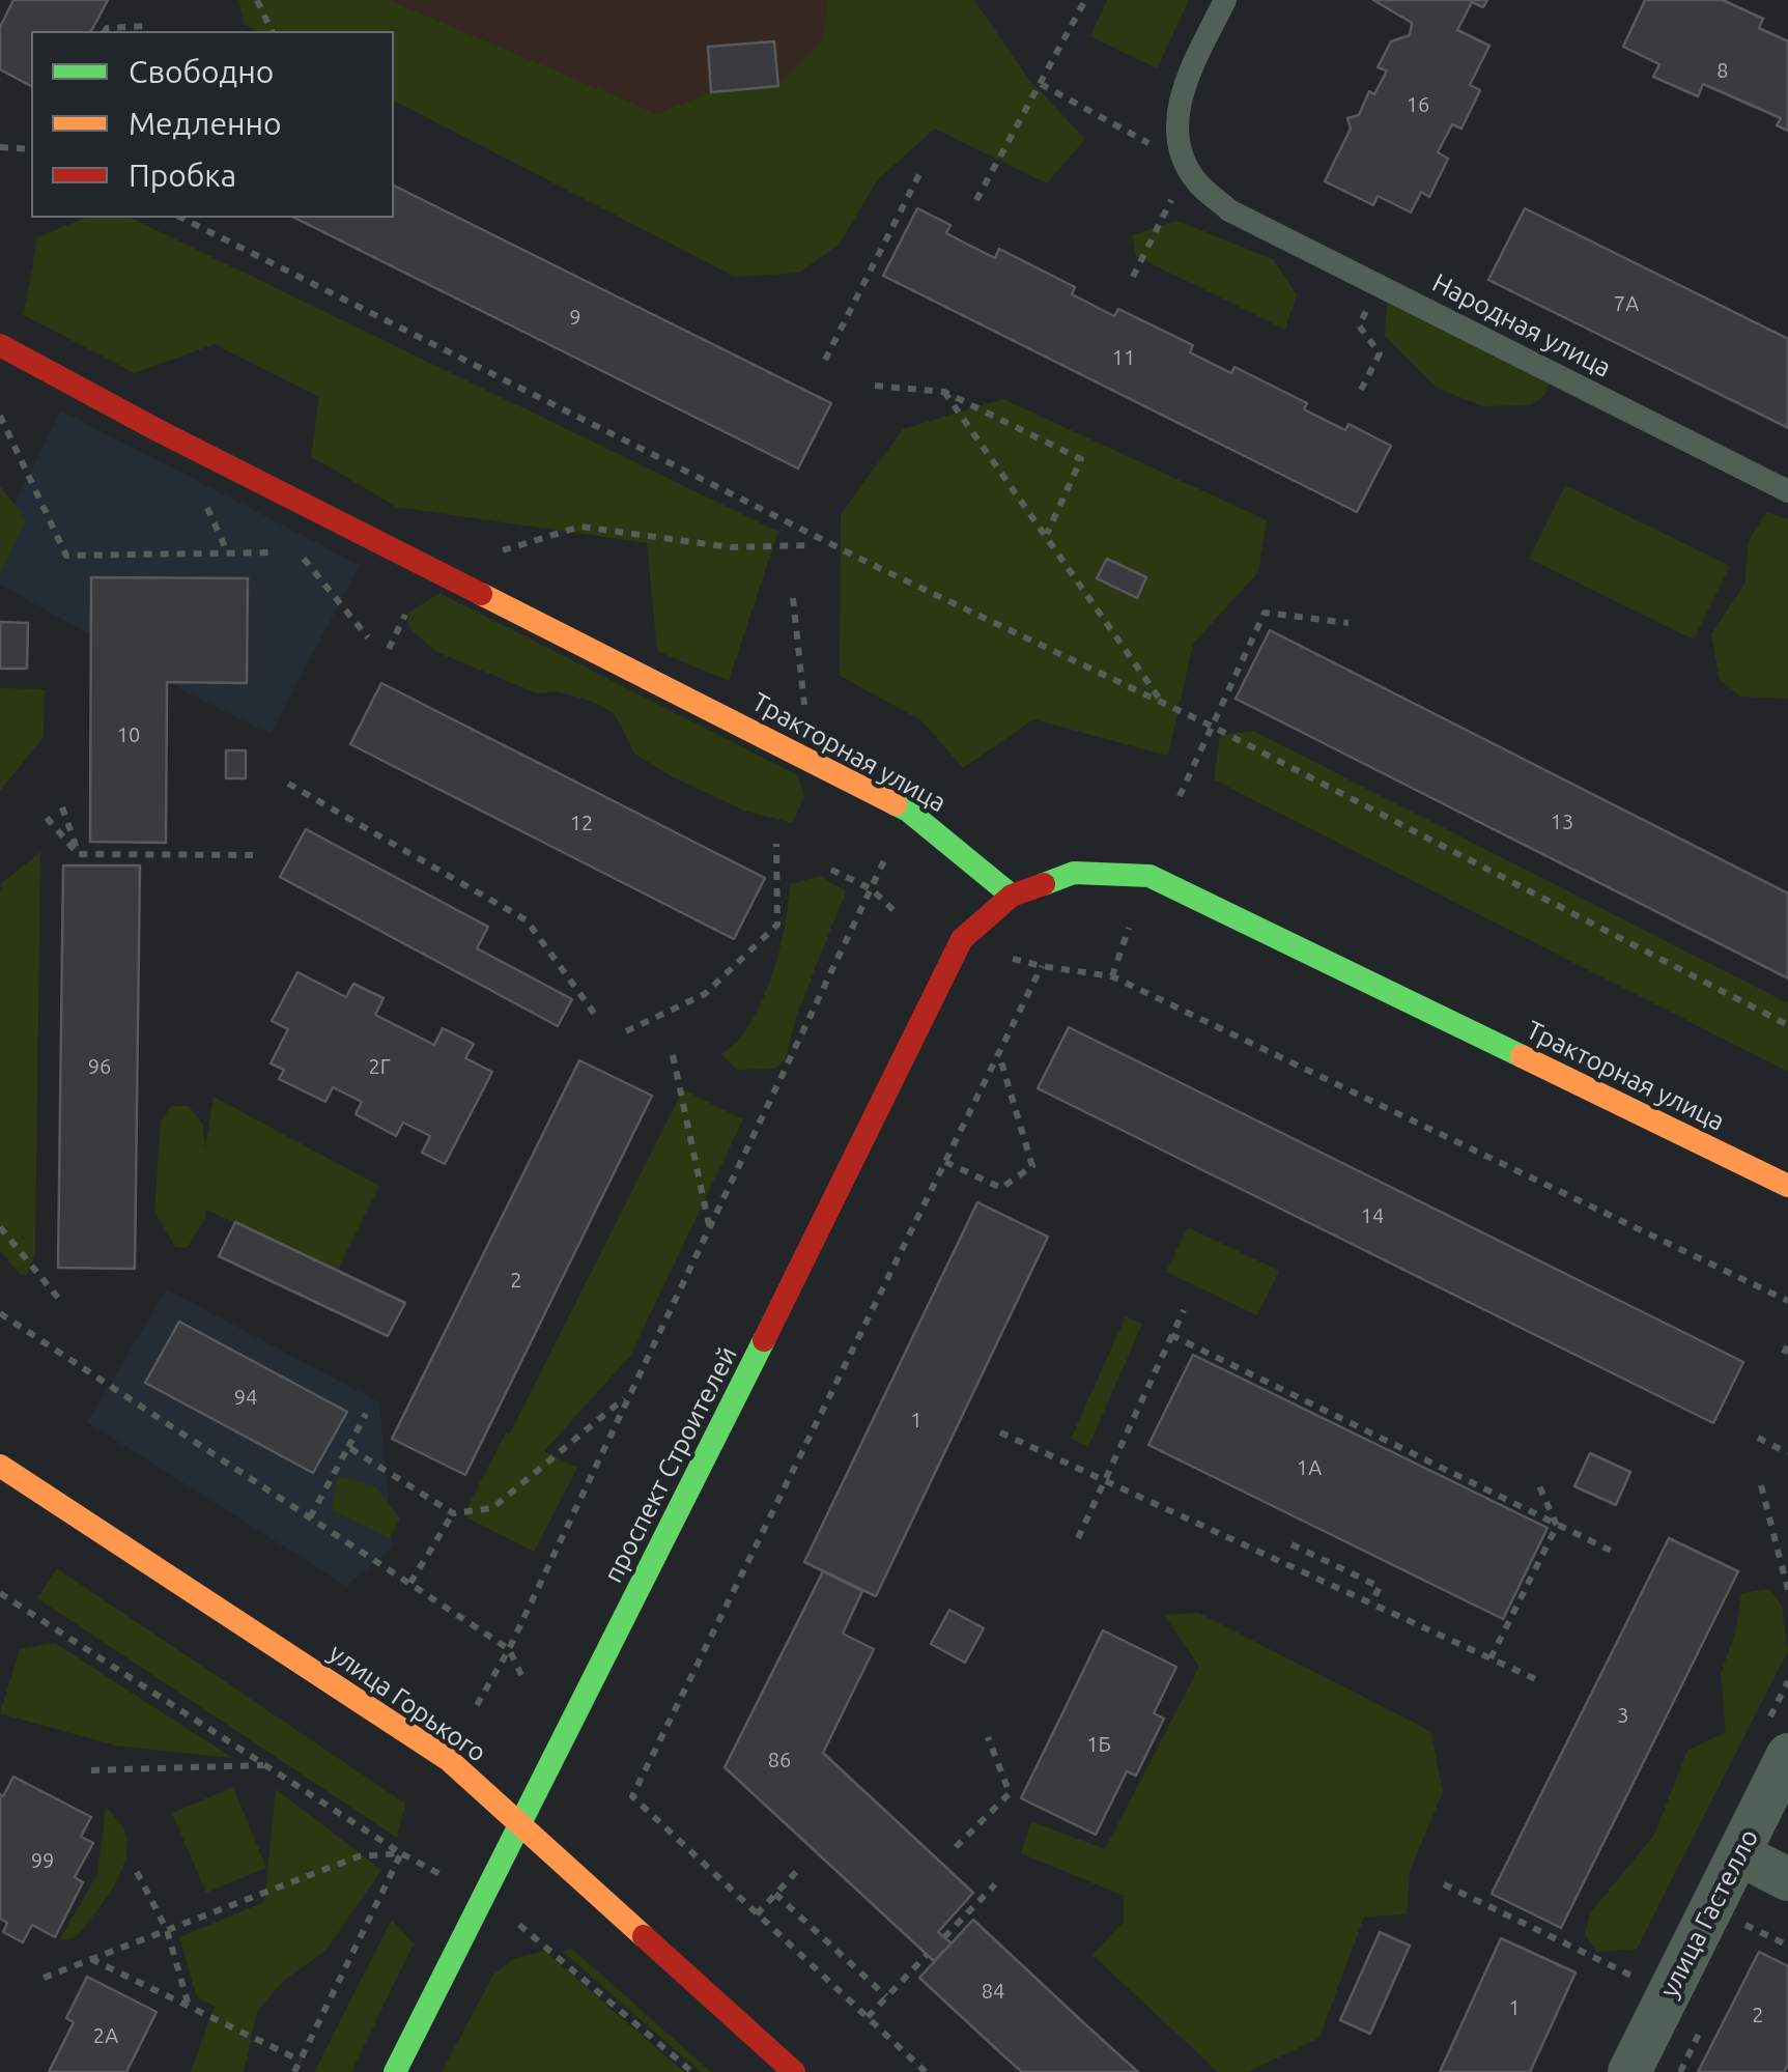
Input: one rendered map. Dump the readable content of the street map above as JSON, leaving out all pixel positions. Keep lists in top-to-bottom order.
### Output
{
  "streets": {
    "main road": ["Тракторная улица", "проспект Строителей", "улица Горького"],
    "street": ["улица Гастелло"],
    "lane": ["Народная улица"]
  },
  "crossings": [
    ["Тракторная улица", "проспект Строителей"],
    ["проспект Строителей", "улица Горького"]
  ],
  "house_numbers": [
    "8",
    "16",
    "7А",
    "9",
    "11",
    "10",
    "13",
    "12",
    "96",
    "2Г",
    "14",
    "2",
    "94",
    "1",
    "1А",
    "3",
    "1Б",
    "86",
    "99",
    "84",
    "1",
    "2",
    "2А"
  ],
  "legend": ["Свободно", "Медленно", "Пробка"]
}
